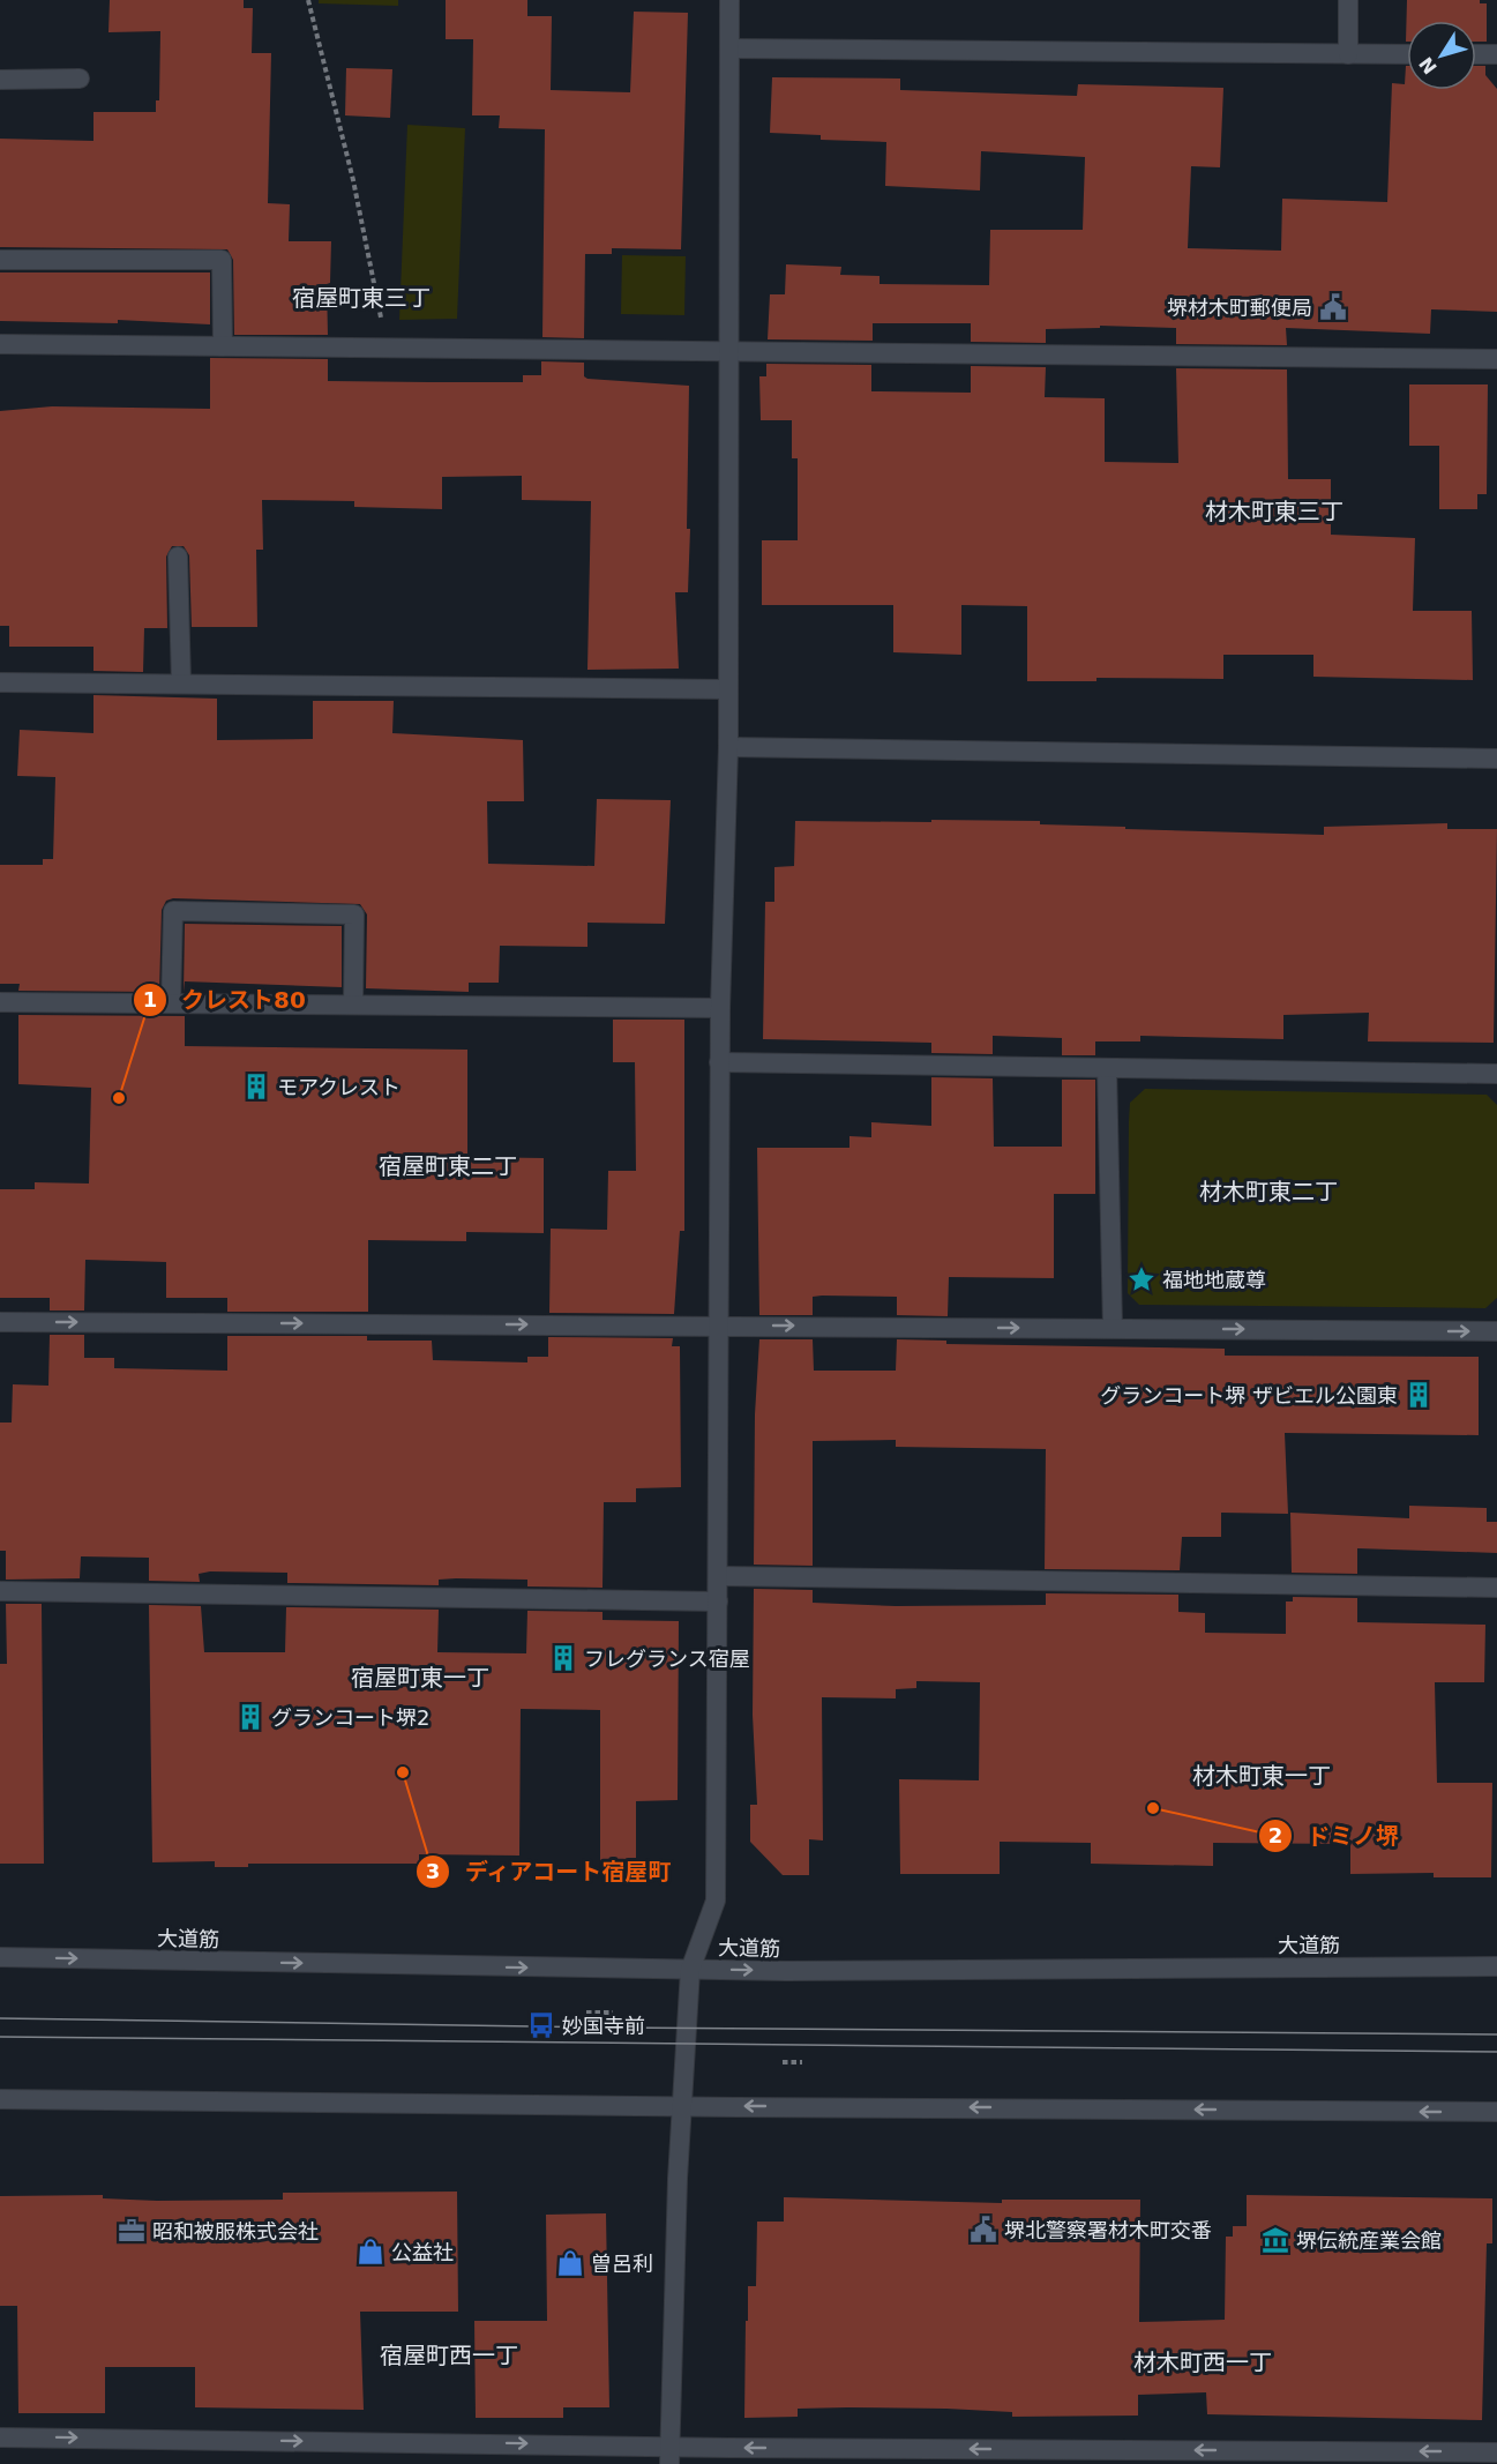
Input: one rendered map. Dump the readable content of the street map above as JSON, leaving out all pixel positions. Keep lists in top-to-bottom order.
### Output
{
  "streets": {
    "street": ["大道筋"]
  },
  "districts": [
    "宿屋町東三丁",
    "材木町東三丁",
    "宿屋町東二丁",
    "材木町東二丁",
    "宿屋町東一丁",
    "材木町東一丁",
    "宿屋町西一丁",
    "材木町西一丁"
  ],
  "places": {
    "public building": ["堺材木町郵便局", "堺北警察署材木町交番"],
    "building": [
      "モアクレスト",
      "グランコート堺 ザビエル公園東",
      "フレグランス宿屋",
      "グランコート堺2"
    ],
    "other": ["クレスト80", "ディアコート宿屋町", "ドミノ堺"],
    "place": ["福地地蔵尊"],
    "bus stop": ["妙国寺前"],
    "office": ["昭和被服株式会社"],
    "museum": ["堺伝統産業会館"],
    "shop": ["公益社", "曽呂利"]
  },
  "north": "bottom left"
}
